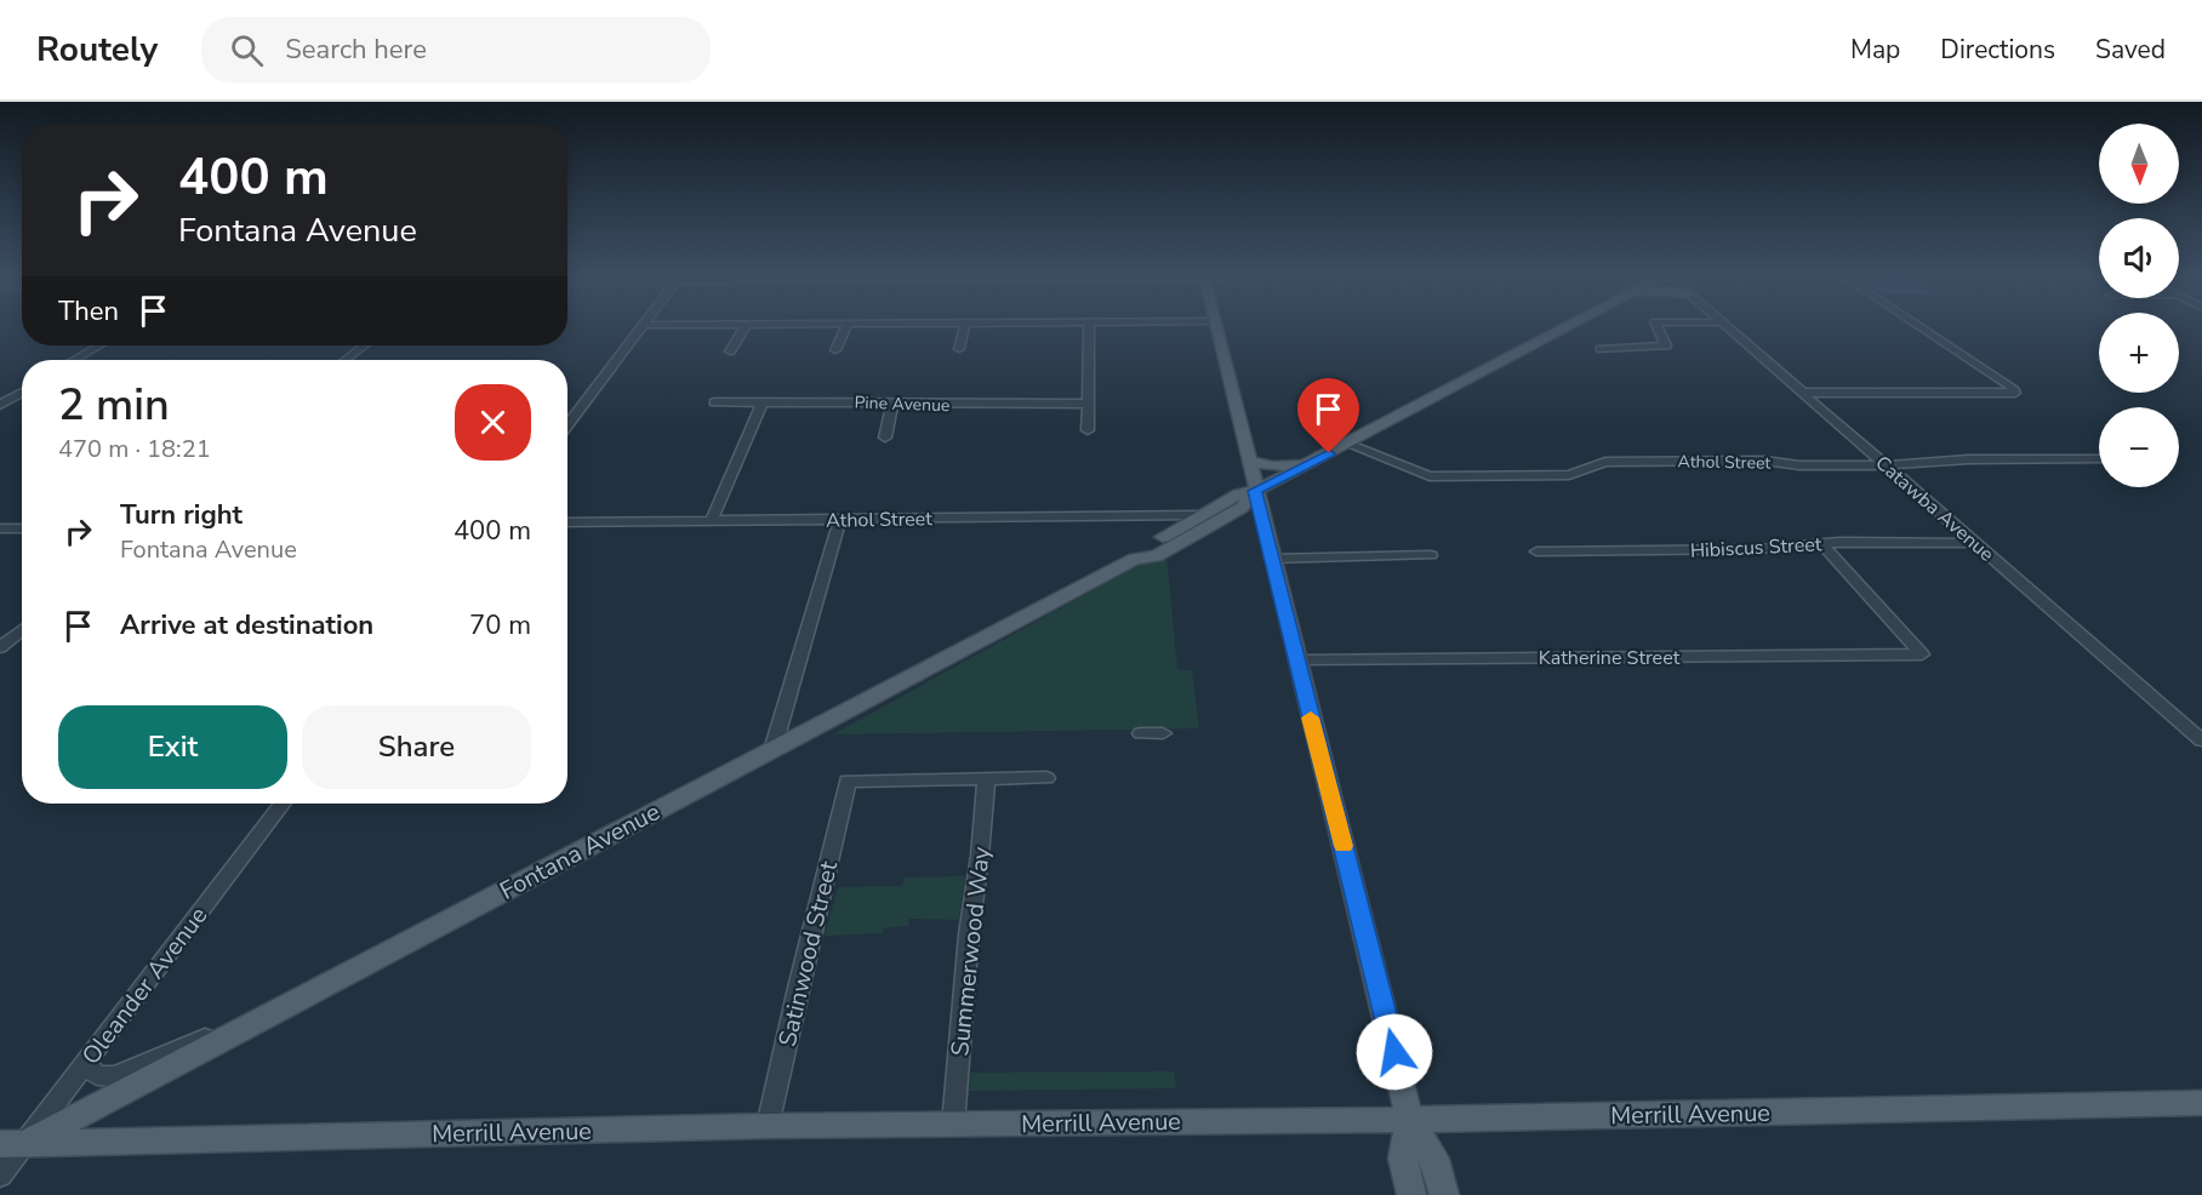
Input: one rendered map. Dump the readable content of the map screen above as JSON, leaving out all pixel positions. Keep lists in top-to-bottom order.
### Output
{
  "streets": {
    "main road": ["Fontana Avenue", "Merrill Avenue"],
    "street": [
      "Pine Avenue",
      "Athol Street",
      "Catawba Avenue",
      "Hibiscus Street",
      "Katherine Street",
      "Summerwood Way",
      "Satinwood Street",
      "Oleander Avenue"
    ]
  },
  "crossings": [
    ["Athol Street", "Catawba Avenue"],
    ["Athol Street", "Fontana Avenue"],
    ["Catawba Avenue", "Hibiscus Street"],
    ["Hibiscus Street", "Katherine Street"],
    ["Fontana Avenue", "Oleander Avenue"],
    ["Fontana Avenue", "Merrill Avenue"],
    ["Summerwood Way", "Satinwood Street"],
    ["Summerwood Way", "Merrill Avenue"],
    ["Satinwood Street", "Merrill Avenue"],
    ["Oleander Avenue", "Merrill Avenue"]
  ],
  "north": "bottom",
  "page": {
    "header": "Routely",
    "search": "Search here",
    "nav": ["Map", "Directions", "Saved"],
    "map_buttons": ["+", "−"],
    "turn": ["400 m", "Fontana Avenue"],
    "then": "Then",
    "heading": ["2 min", "470 m · 18:21"],
    "list": [
      {
        "name": "Turn right",
        "note": "Fontana Avenue",
        "value": "400 m"
      },
      {
        "name": "Arrive at destination",
        "value": "70 m"
      }
    ],
    "buttons": ["Exit", "Share"]
  }
}
